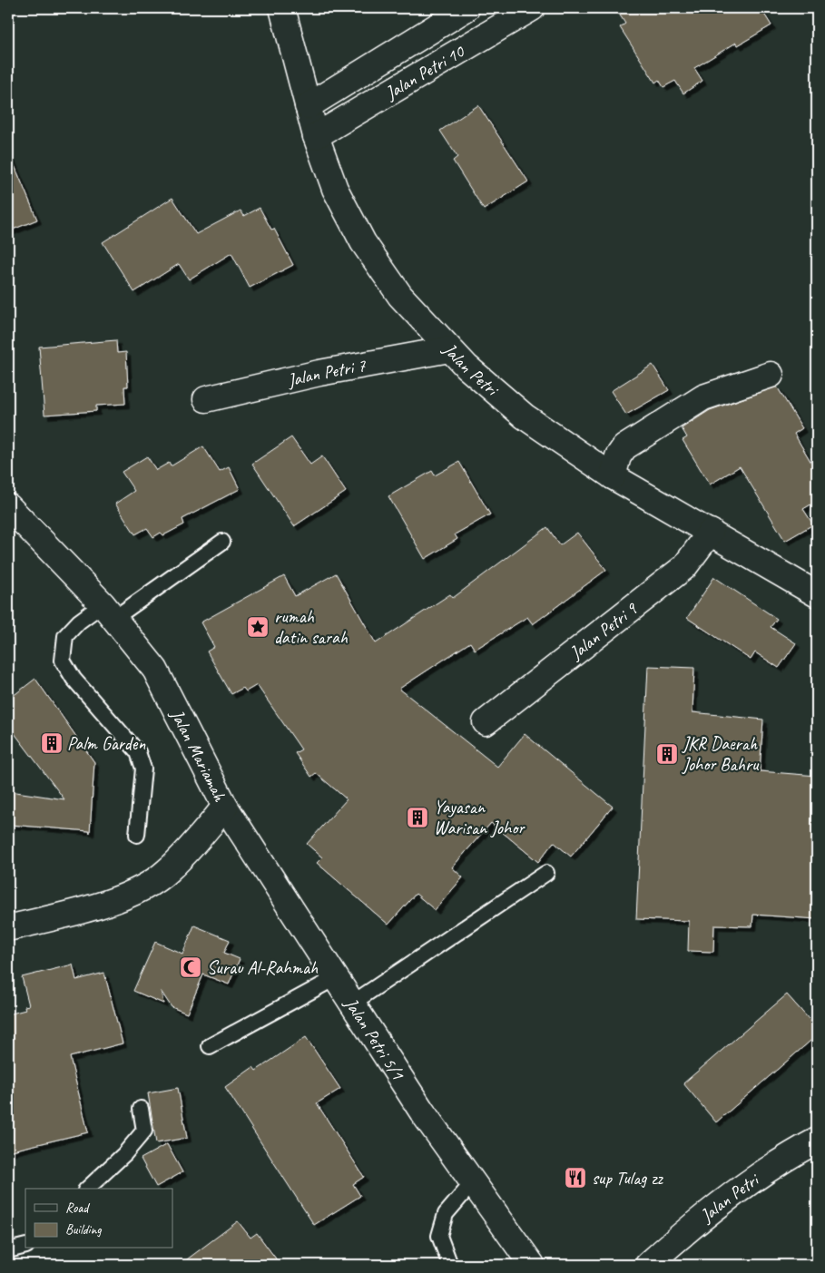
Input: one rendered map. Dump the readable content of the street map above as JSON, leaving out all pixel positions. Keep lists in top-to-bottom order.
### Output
{
  "streets": {
    "street": [
      "Jalan Petri 10",
      "Jalan Petri",
      "Jalan Petri 7",
      "Jalan Petri 9",
      "Jalan Mariamah",
      "Jalan Petri 5/1"
    ]
  },
  "crossings": [
    ["Jalan Petri 10", "Jalan Petri"],
    ["Jalan Petri", "Jalan Petri 7"],
    ["Jalan Petri", "Jalan Petri 9"],
    ["Jalan Mariamah", "Jalan Petri 5/1"]
  ],
  "places": {
    "place": ["rumah datin sarah"],
    "building": ["Palm Garden", "JKR Daerah Johor Bahru", "Yayasan Warisan Johor"],
    "mosque": ["Surau Al-Rahmah"],
    "restaurant": ["sup Tulag zz"]
  },
  "legend": ["Road", "Building"]
}
